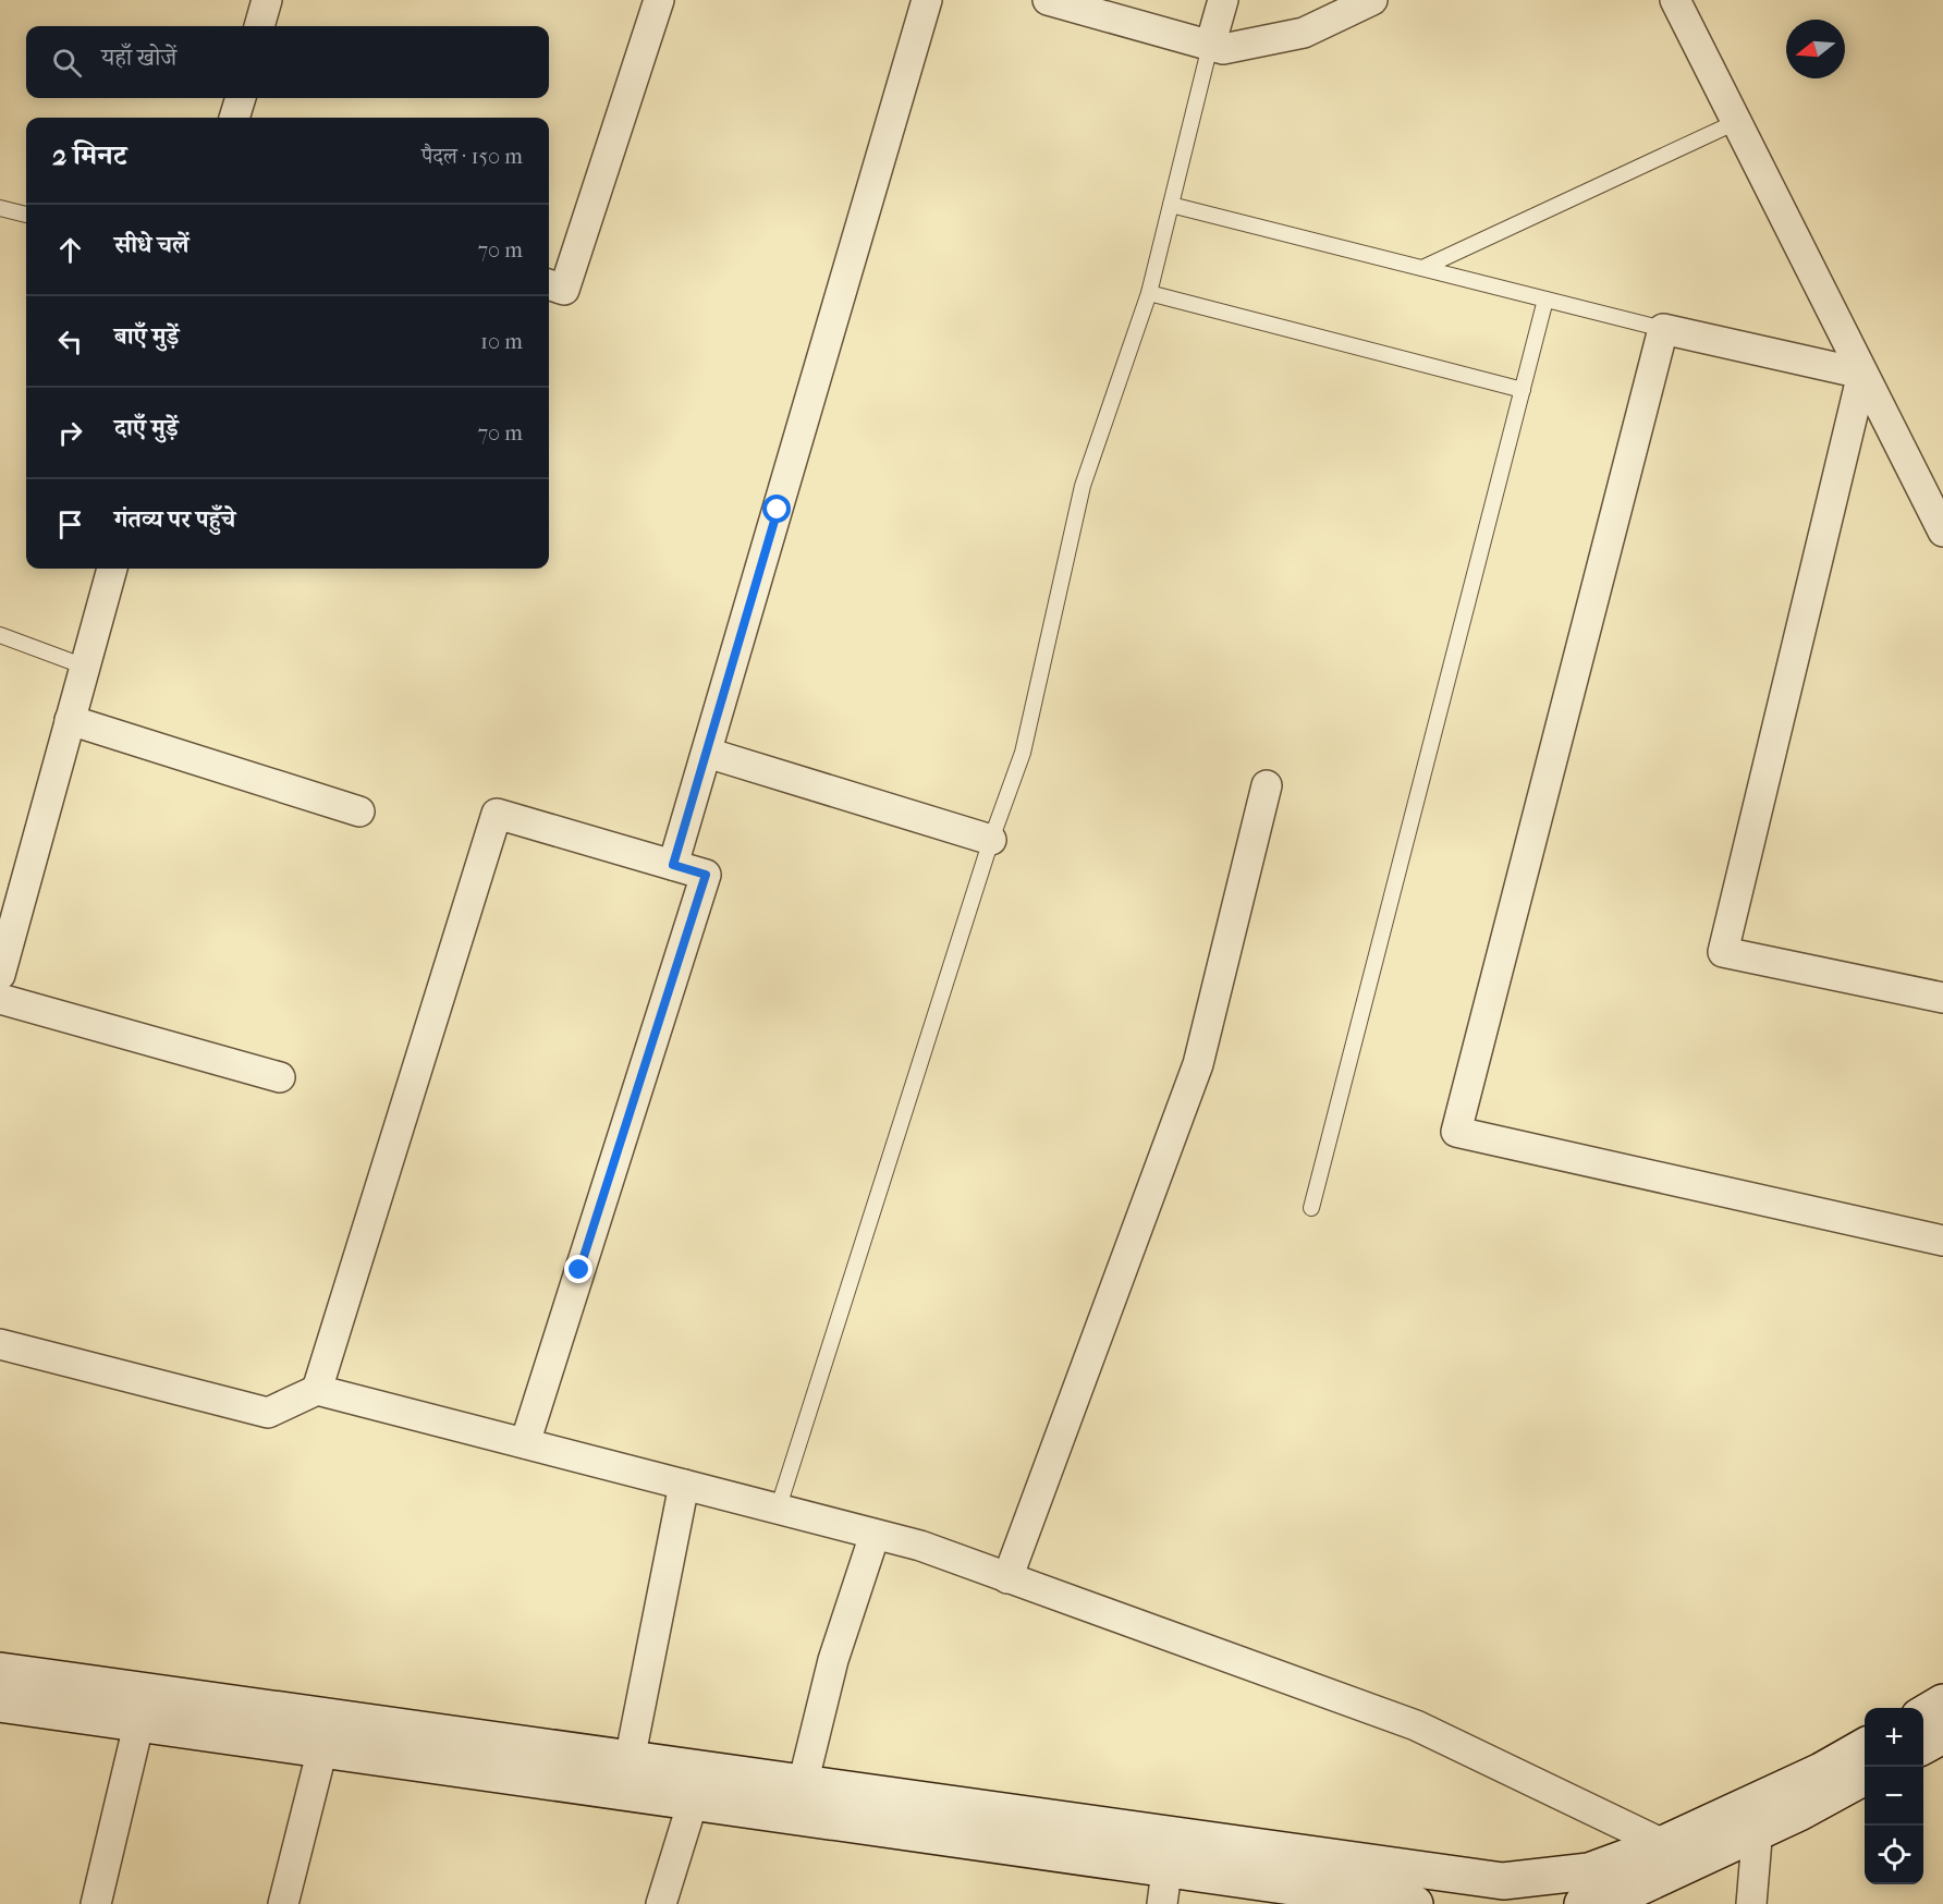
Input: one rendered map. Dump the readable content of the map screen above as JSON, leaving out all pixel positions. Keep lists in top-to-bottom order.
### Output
{
  "north": "left",
  "page": {
    "search": "यहाँ खोजें",
    "heading": ["2 मिनट", "पैदल · 150 m"],
    "list": [
      ["सीधे चलें", "70 m"],
      ["बाएँ मुड़ें", "10 m"],
      ["दाएँ मुड़ें", "70 m"],
      "गंतव्य पर पहुँचे"
    ],
    "map_buttons": ["+", "−"]
  }
}
